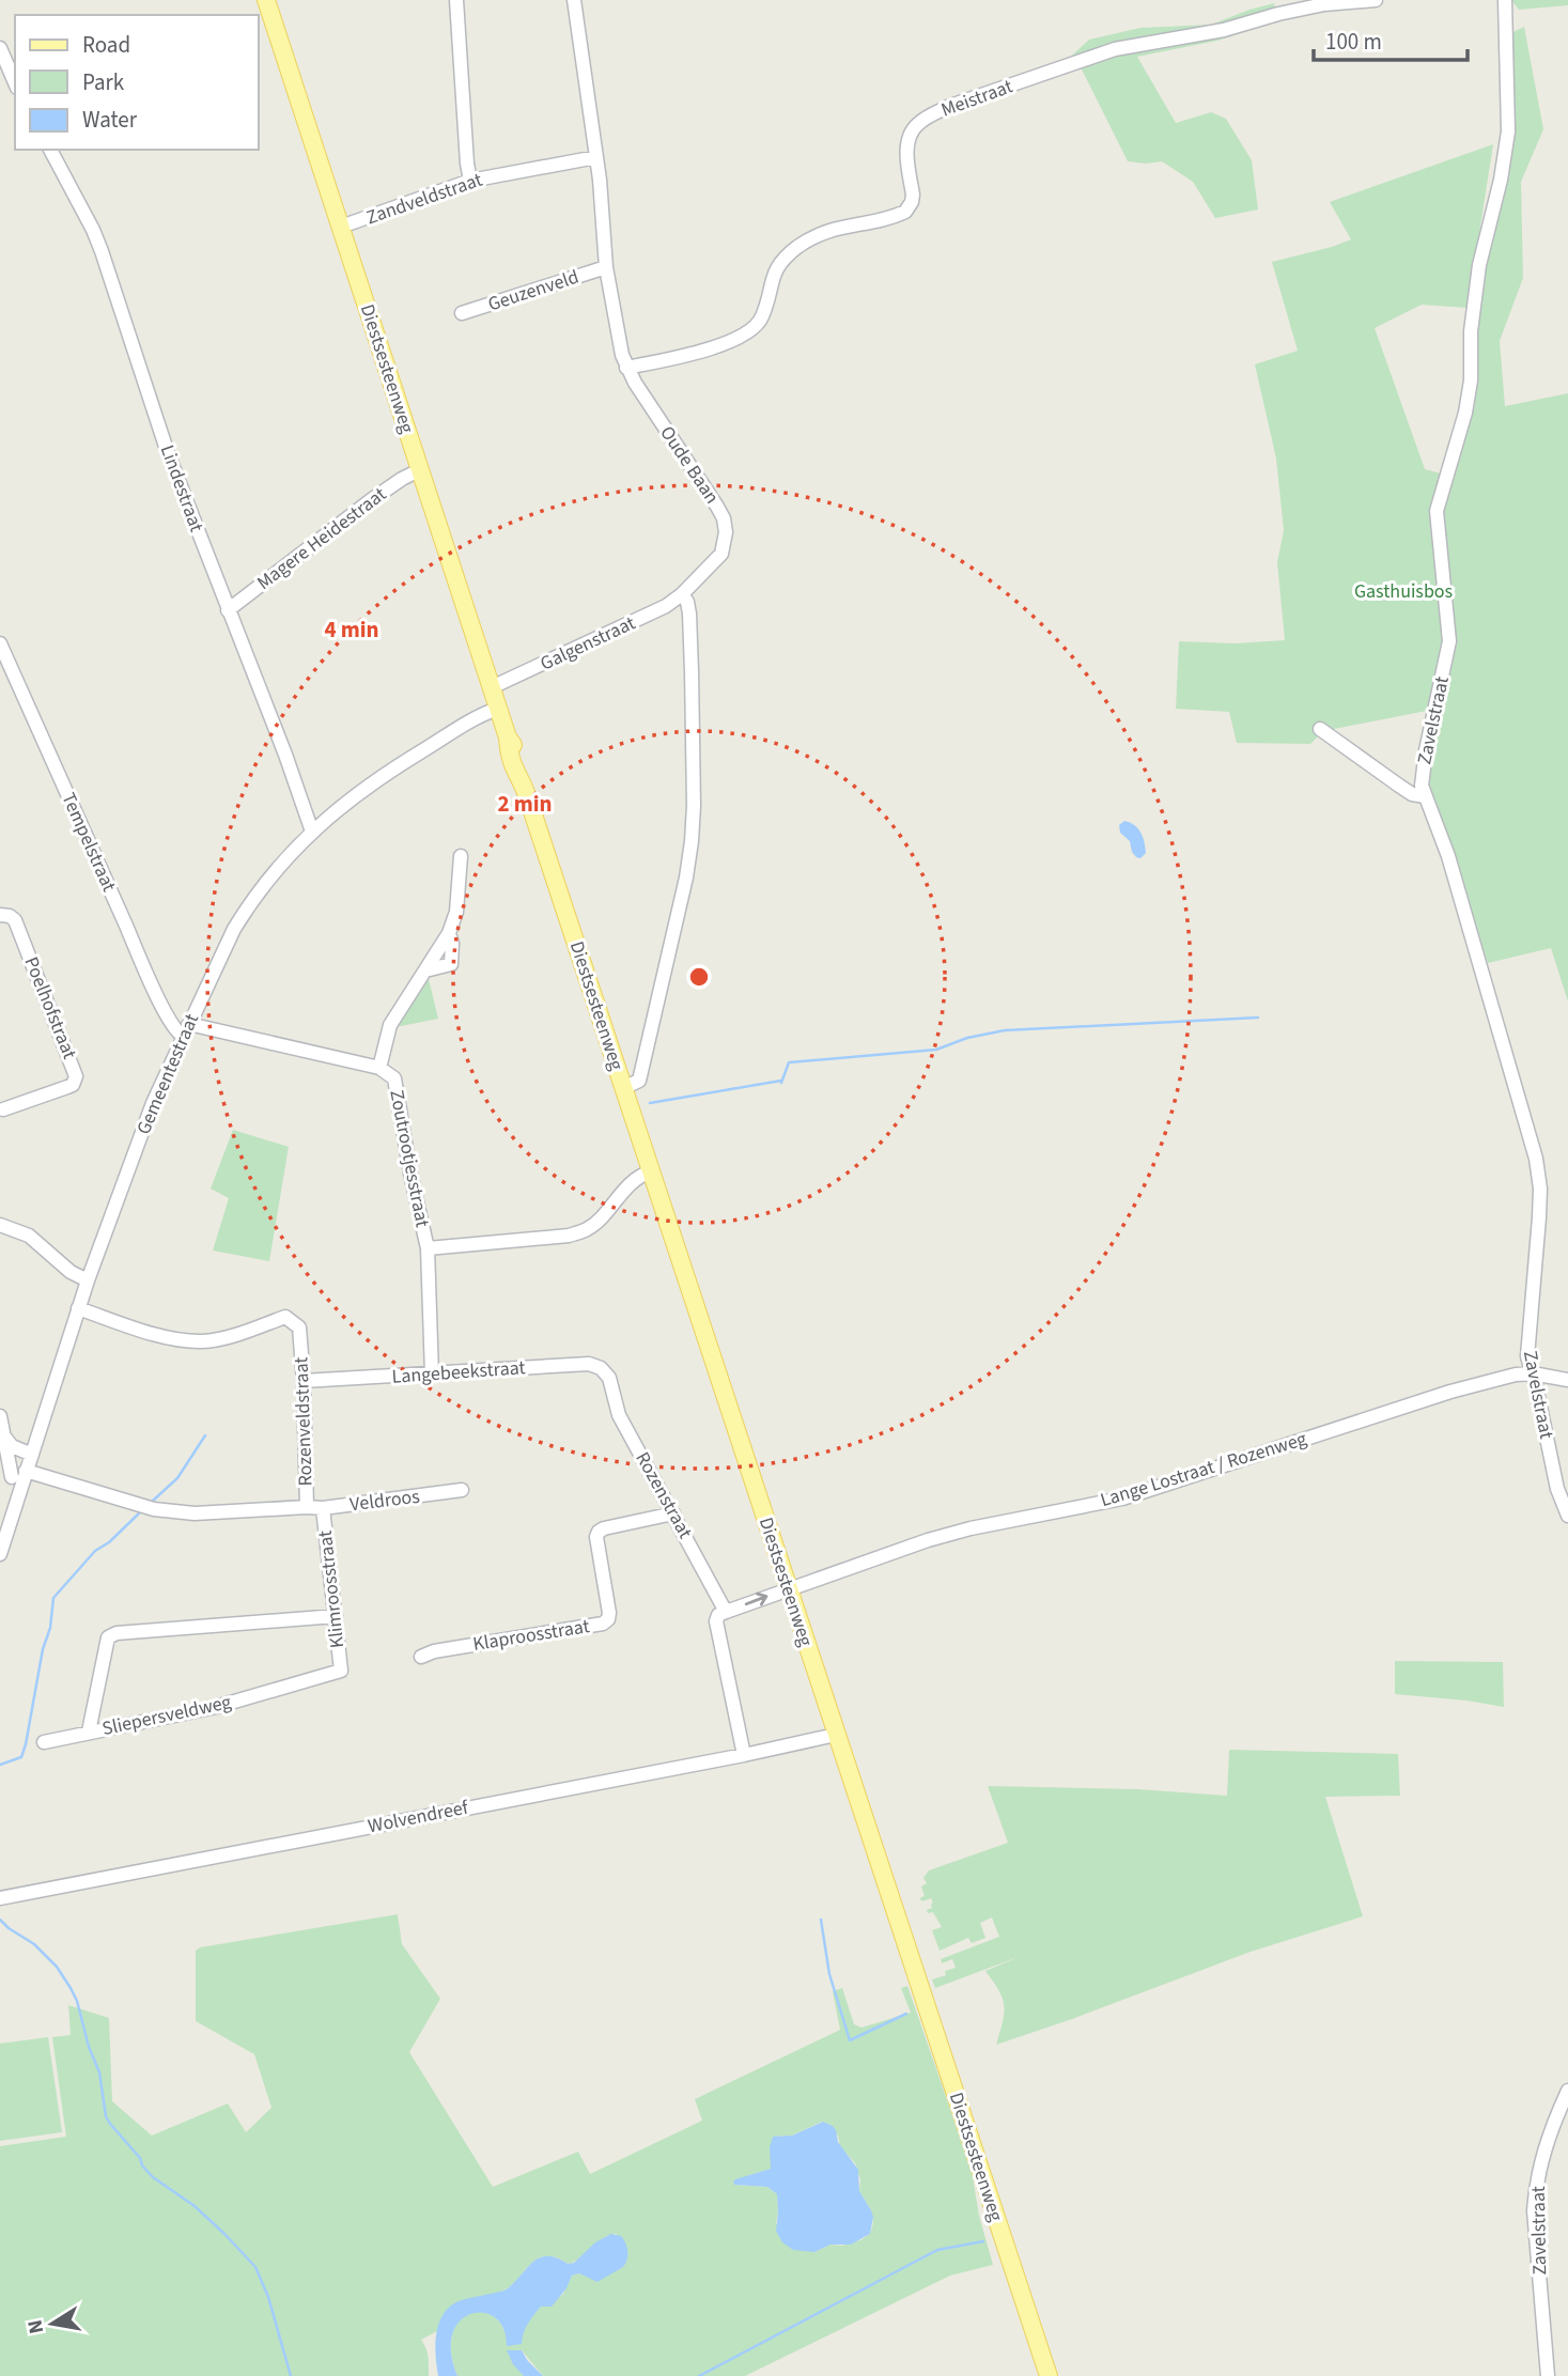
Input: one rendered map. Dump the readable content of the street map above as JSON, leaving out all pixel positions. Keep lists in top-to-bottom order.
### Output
{
  "streets": {
    "main road": ["Diestsesteenweg"],
    "street": [
      "Meistraat",
      "Zandveldstraat",
      "Geuzenveld",
      "Oude Baan",
      "Lindestraat",
      "Magere Heidestraat",
      "Galgenstraat",
      "Zavelstraat",
      "Tempelstraat",
      "Poelhofstraat",
      "Gemeentestraat",
      "Zoutrootjesstraat",
      "Langebeekstraat",
      "Rozenveldstraat",
      "Lange Lostraat / Rozenweg",
      "Rozenstraat",
      "Veldroos",
      "Klimroosstraat",
      "Klaproosstraat",
      "Sliepersveldweg",
      "Wolvendreef"
    ]
  },
  "crossings": [
    ["Meistraat", "Oude Baan"],
    ["Zandveldstraat", "Diestsesteenweg"],
    ["Zandveldstraat", "Oude Baan"],
    ["Geuzenveld", "Oude Baan"],
    ["Diestsesteenweg", "Magere Heidestraat"],
    ["Diestsesteenweg", "Galgenstraat"],
    ["Diestsesteenweg", "Gemeentestraat"],
    ["Diestsesteenweg", "Zoutrootjesstraat"],
    ["Diestsesteenweg", "Lange Lostraat / Rozenweg"],
    ["Diestsesteenweg", "Wolvendreef"],
    ["Oude Baan", "Galgenstraat"],
    ["Lindestraat", "Magere Heidestraat"],
    ["Lindestraat", "Gemeentestraat"],
    ["Zavelstraat", "Lange Lostraat / Rozenweg"],
    ["Tempelstraat", "Gemeentestraat"],
    ["Tempelstraat", "Zoutrootjesstraat"],
    ["Gemeentestraat", "Zoutrootjesstraat"],
    ["Gemeentestraat", "Rozenveldstraat"],
    ["Langebeekstraat", "Rozenveldstraat"],
    ["Langebeekstraat", "Rozenstraat"],
    ["Rozenveldstraat", "Veldroos"],
    ["Rozenstraat", "Klaproosstraat"],
    ["Veldroos", "Klimroosstraat"],
    ["Klimroosstraat", "Sliepersveldweg"]
  ],
  "parks": ["Gasthuisbos"],
  "legend": ["Road", "Park", "Water"],
  "scale_bar": "100 m",
  "north": "left",
  "rings": ["4 min", "2 min"]
}
